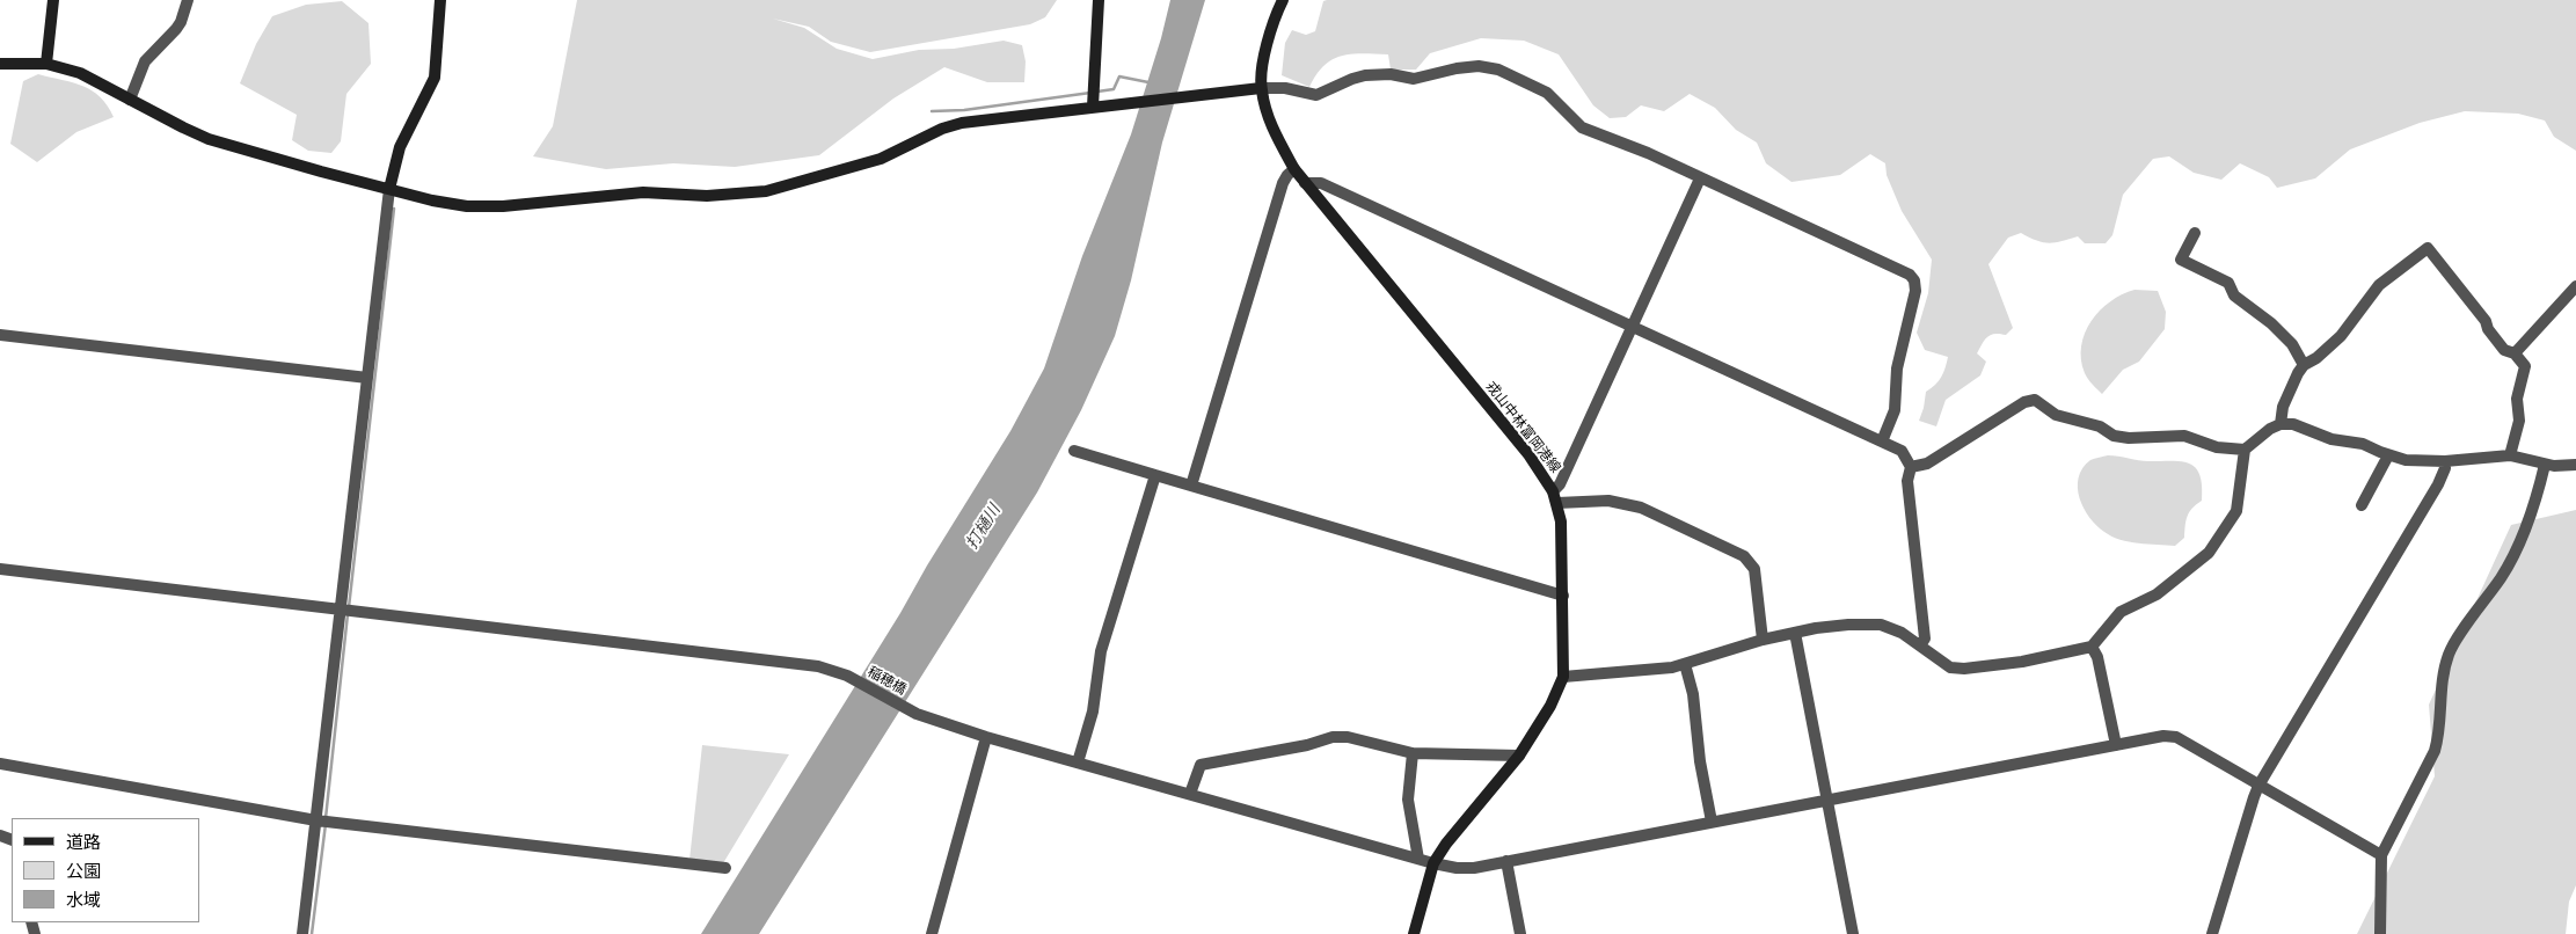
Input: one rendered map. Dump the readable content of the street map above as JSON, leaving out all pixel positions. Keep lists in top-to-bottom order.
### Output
{
  "streets": {
    "street": ["戎山中林富岡港線", "稲穂橋"]
  },
  "crossings": [
    ["戎山中林富岡港線", "稲穂橋"]
  ],
  "water": ["打樋川"],
  "legend": ["道路", "公園", "水域"]
}
